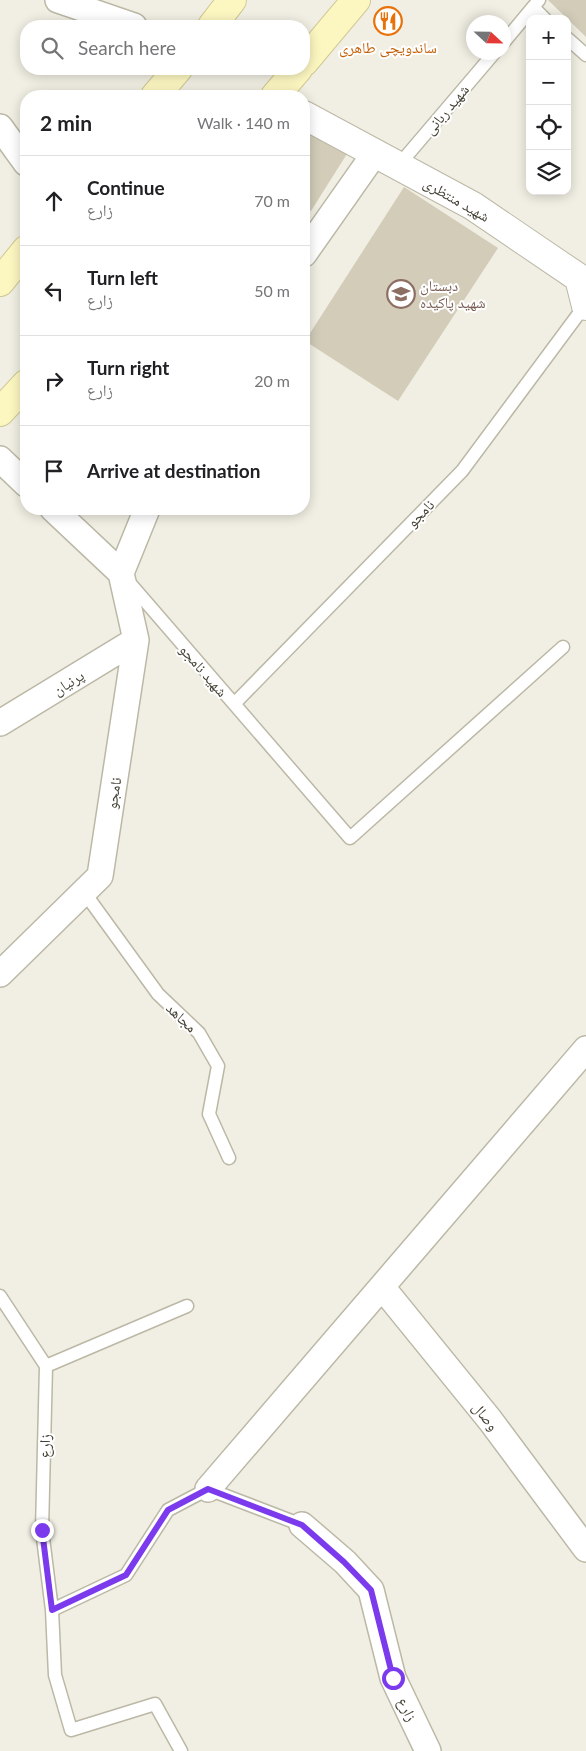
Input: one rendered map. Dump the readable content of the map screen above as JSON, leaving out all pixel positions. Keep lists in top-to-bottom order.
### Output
{
  "streets": {
    "street": [
      "شهید منتظری",
      "نامجو",
      "شهید نامجو",
      "پرنیان",
      "وصال",
      "زارع"
    ],
    "lane": ["شهید ربانی", "مجاهد"]
  },
  "crossings": [
    ["شهید ربانی", "شهید منتظری"],
    ["شهید منتظری", "نامجو"],
    ["نامجو", "شهید نامجو"],
    ["نامجو", "پرنیان"],
    ["نامجو", "مجاهد"]
  ],
  "places": {
    "restaurant": ["ساندویچی طاهری"],
    "school or university": ["دبستان شهید پاکیده"]
  },
  "north": "right",
  "page": {
    "map_buttons": ["+", "−"],
    "search": "Search here",
    "heading": ["2 min", "Walk · 140 m"],
    "list": [
      ["Continue", "زارع", "70 m"],
      ["Turn left", "زارع", "50 m"],
      ["Turn right", "زارع", "20 m"],
      "Arrive at destination"
    ]
  }
}
